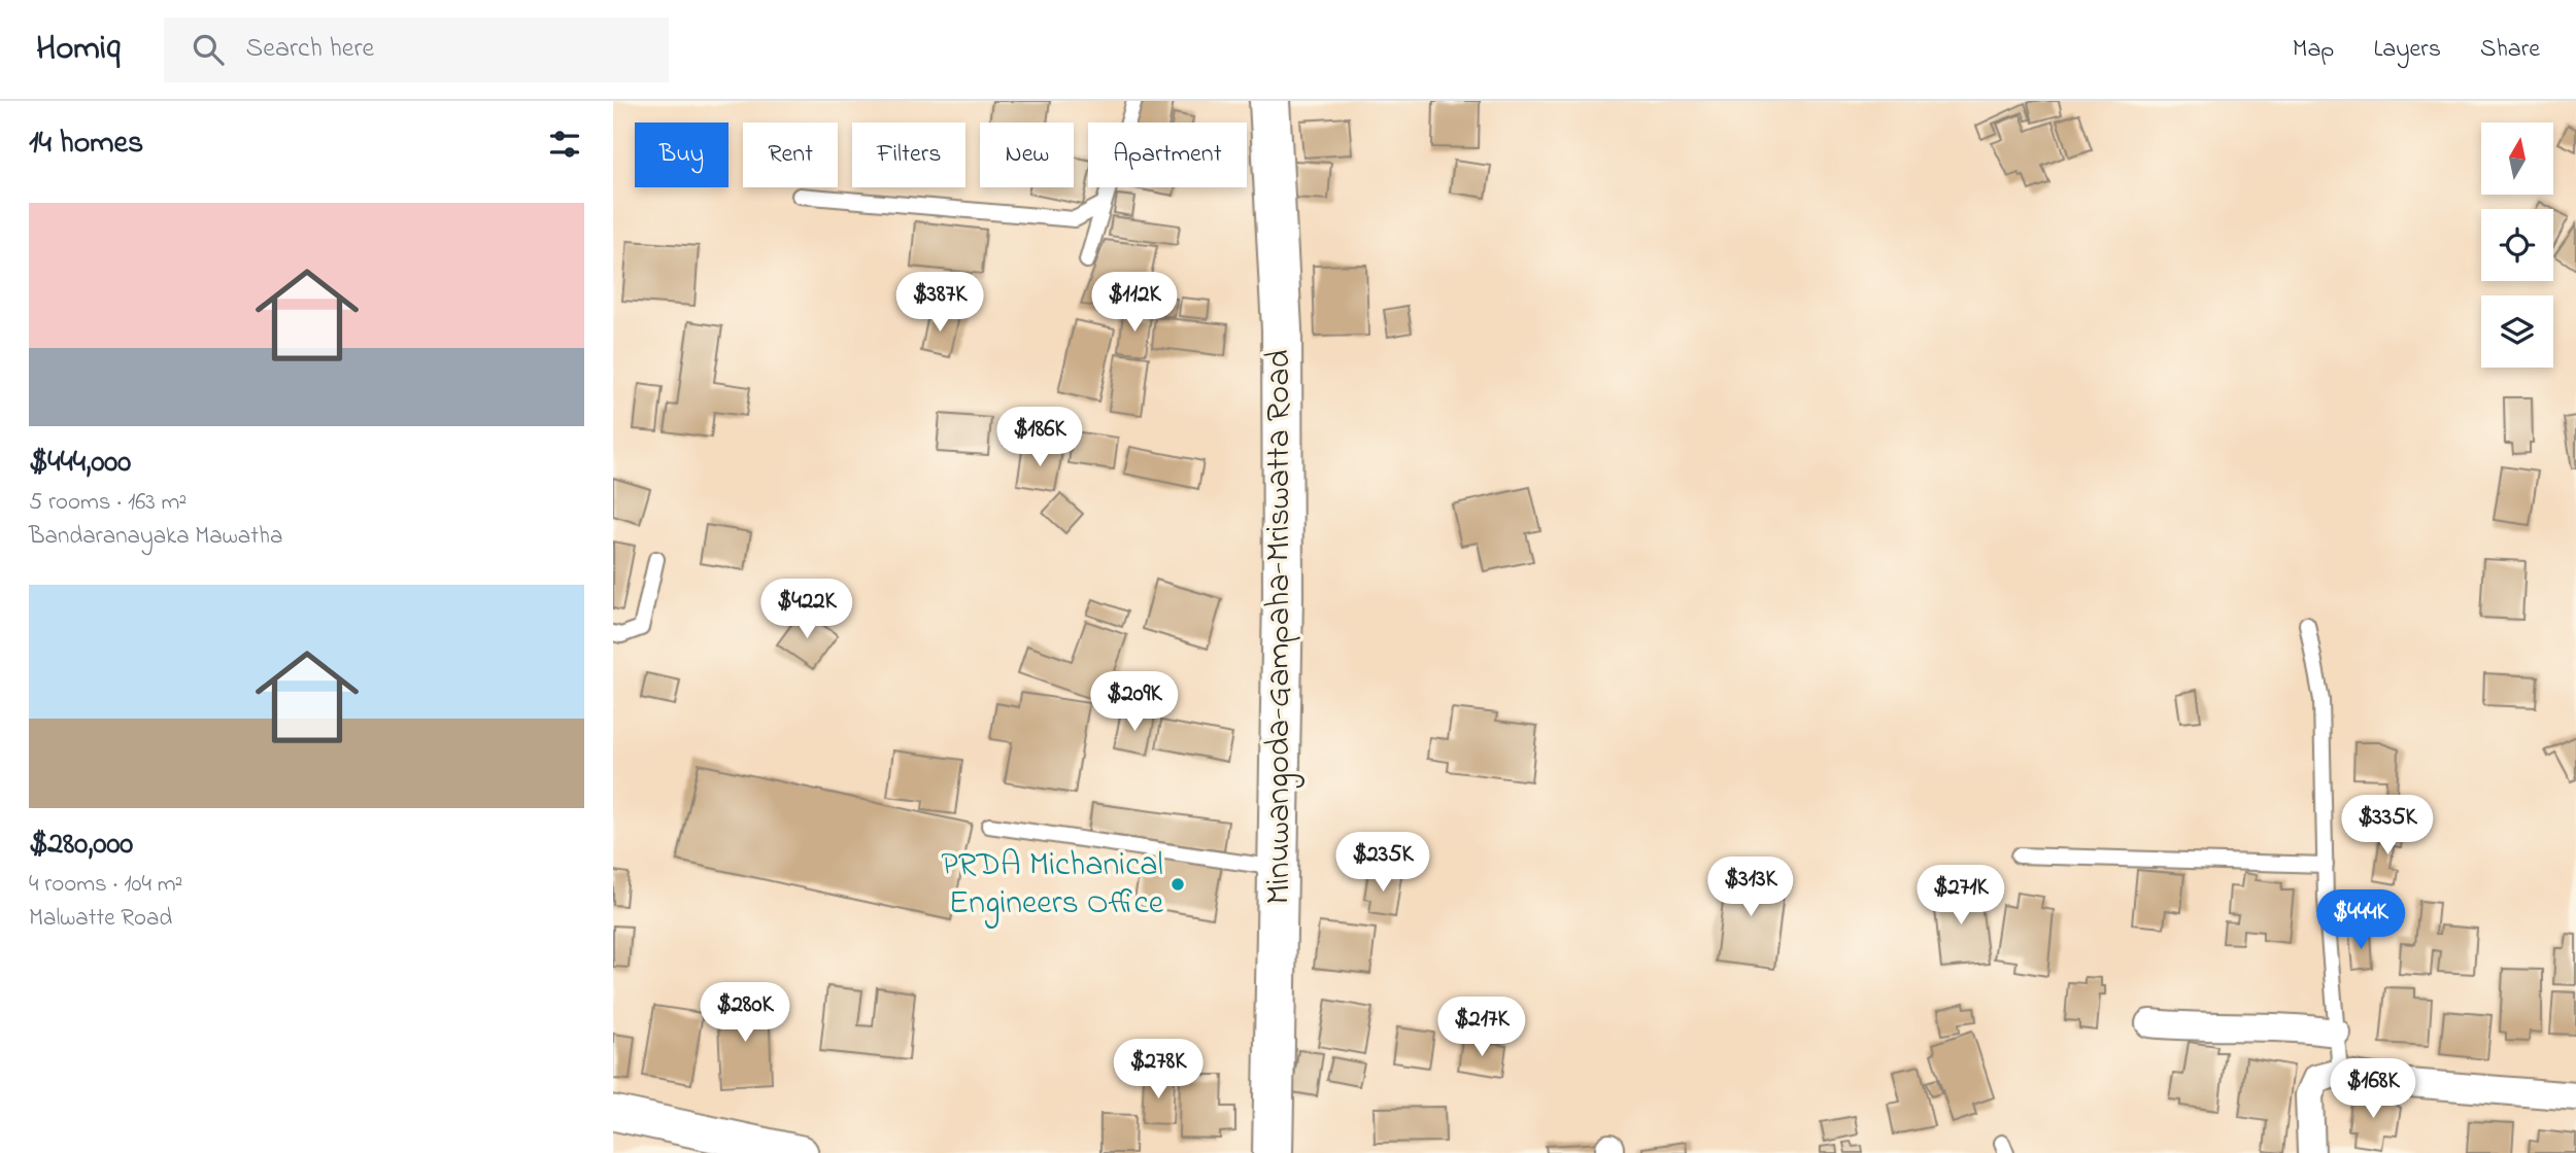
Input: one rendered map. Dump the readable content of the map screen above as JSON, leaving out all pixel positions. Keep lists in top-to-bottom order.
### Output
{
  "streets": {
    "main road": ["Minuwangoda-Gampaha-Mriswatta Road"]
  },
  "places": ["PRDA Michanical Engineers Office"],
  "north": "top",
  "page": {
    "header": "Homiq",
    "search": "Search here",
    "nav": ["Map", "Layers", "Share"],
    "heading": "14 homes",
    "chip": [
      "Buy",
      "Rent",
      "Filters",
      "New",
      "Apartment"
    ],
    "list": [
      {
        "name": "$444,000",
        "note": "5 rooms · 163 m² · Bandaranayaka Mawatha"
      },
      {
        "name": "$280,000",
        "note": "4 rooms · 104 m² · Malwatte Road"
      }
    ],
    "price": [
      "$387K",
      "$112K",
      "$186K",
      "$422K",
      "$209K",
      "$335K",
      "$235K",
      "$313K",
      "$271K",
      "$444K",
      "$280K",
      "$217K",
      "$278K",
      "$168K"
    ]
  }
}
